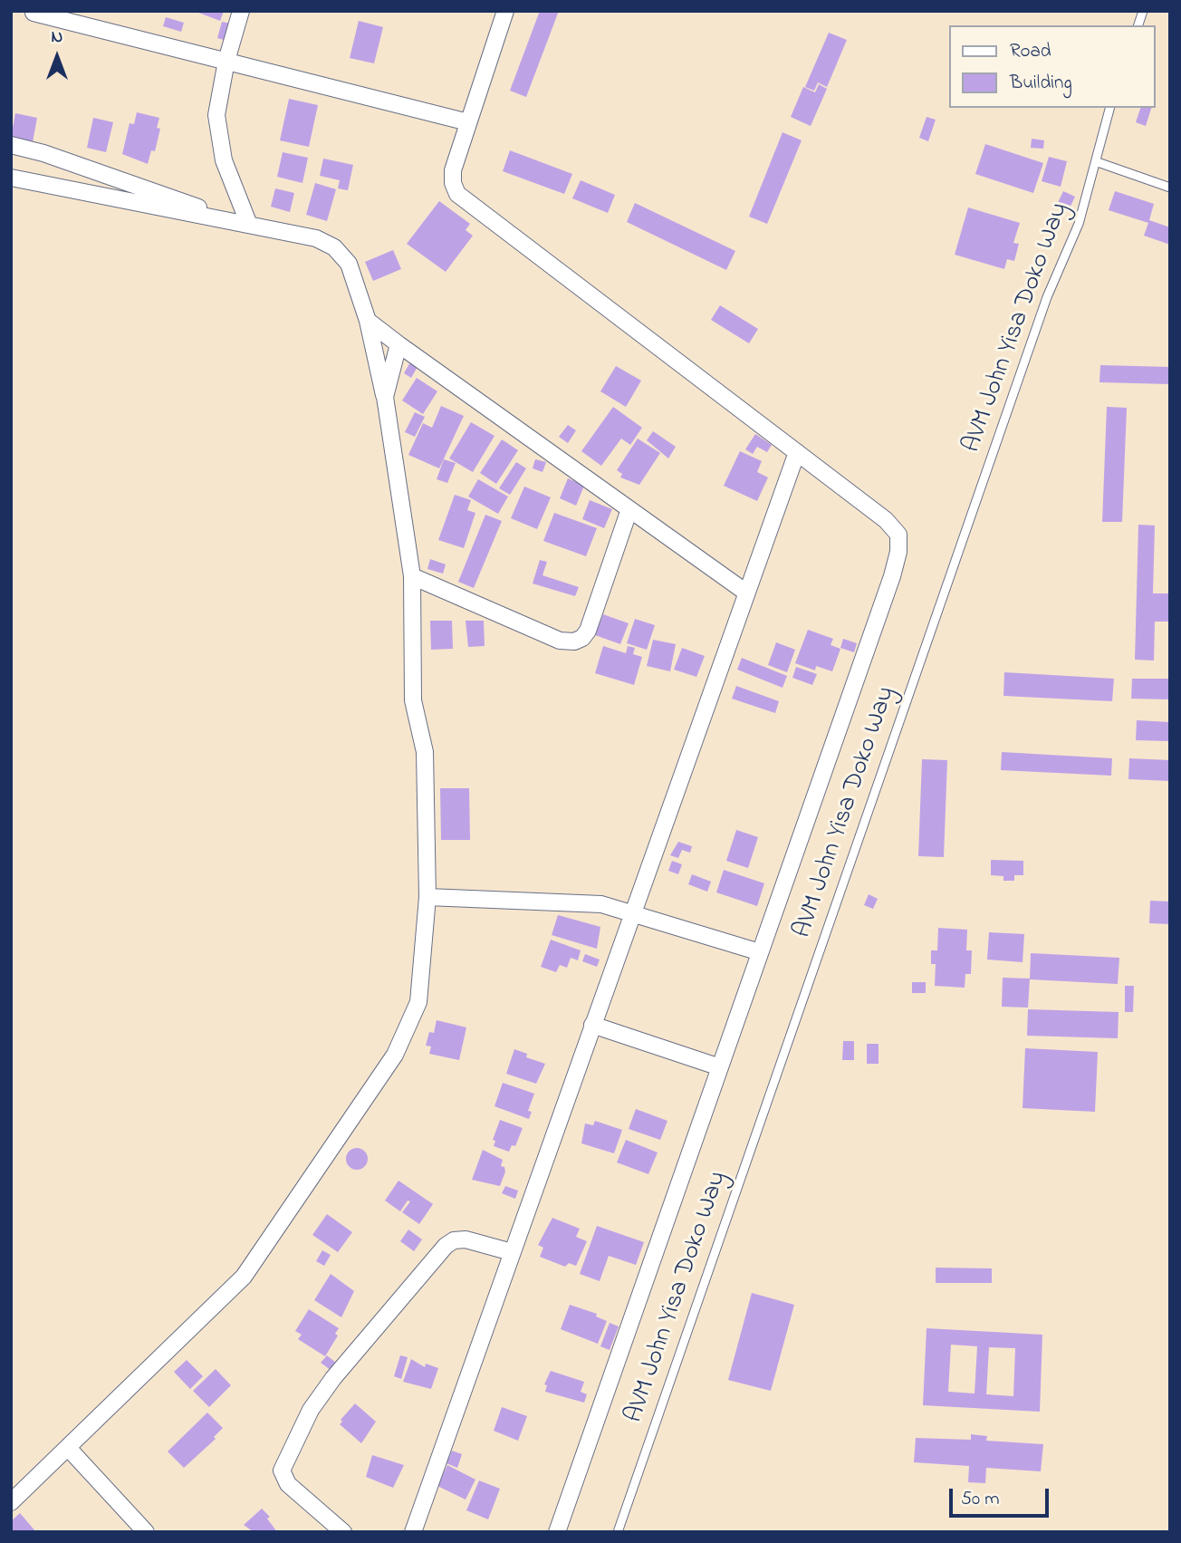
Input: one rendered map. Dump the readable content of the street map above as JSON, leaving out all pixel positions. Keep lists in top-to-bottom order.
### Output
{
  "streets": {
    "lane": ["AVM John Yisa Doko Way"]
  },
  "legend": ["Road", "Building"],
  "scale_bar": "50 m",
  "north": "top"
}
